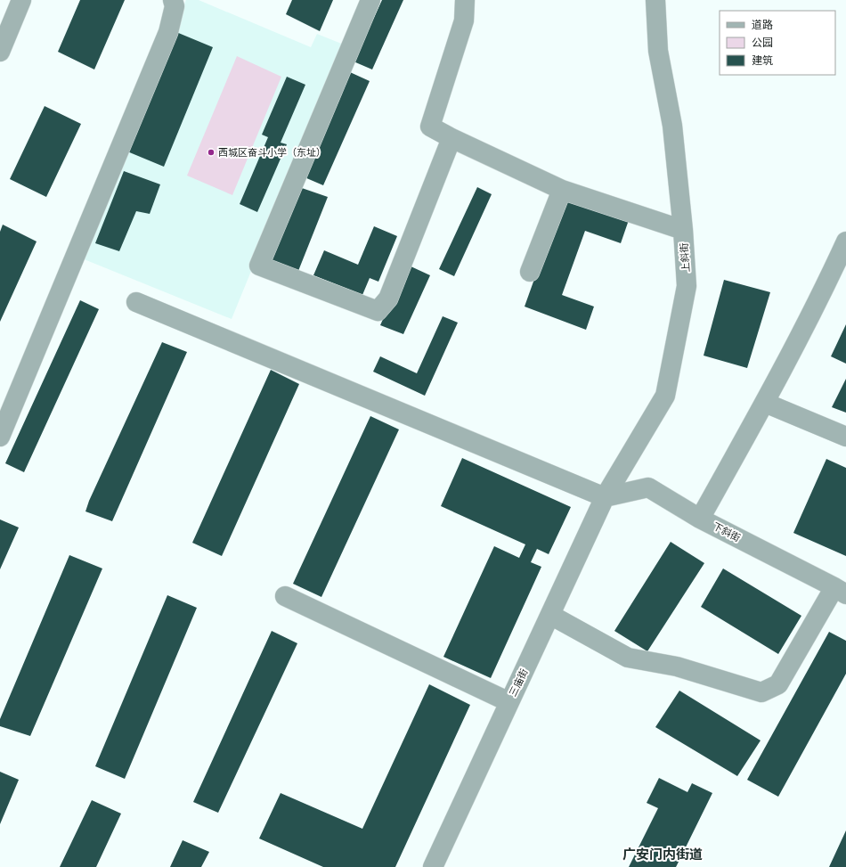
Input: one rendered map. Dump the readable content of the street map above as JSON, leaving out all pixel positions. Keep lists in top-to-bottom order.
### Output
{
  "streets": {
    "street": ["上斜街", "下斜街", "三庙街"]
  },
  "crossings": [
    ["上斜街", "下斜街"],
    ["上斜街", "三庙街"],
    ["下斜街", "三庙街"]
  ],
  "districts": ["广安门内街道"],
  "places": ["西城区奋斗小学（东址）"],
  "legend": ["道路", "公园", "建筑"]
}
